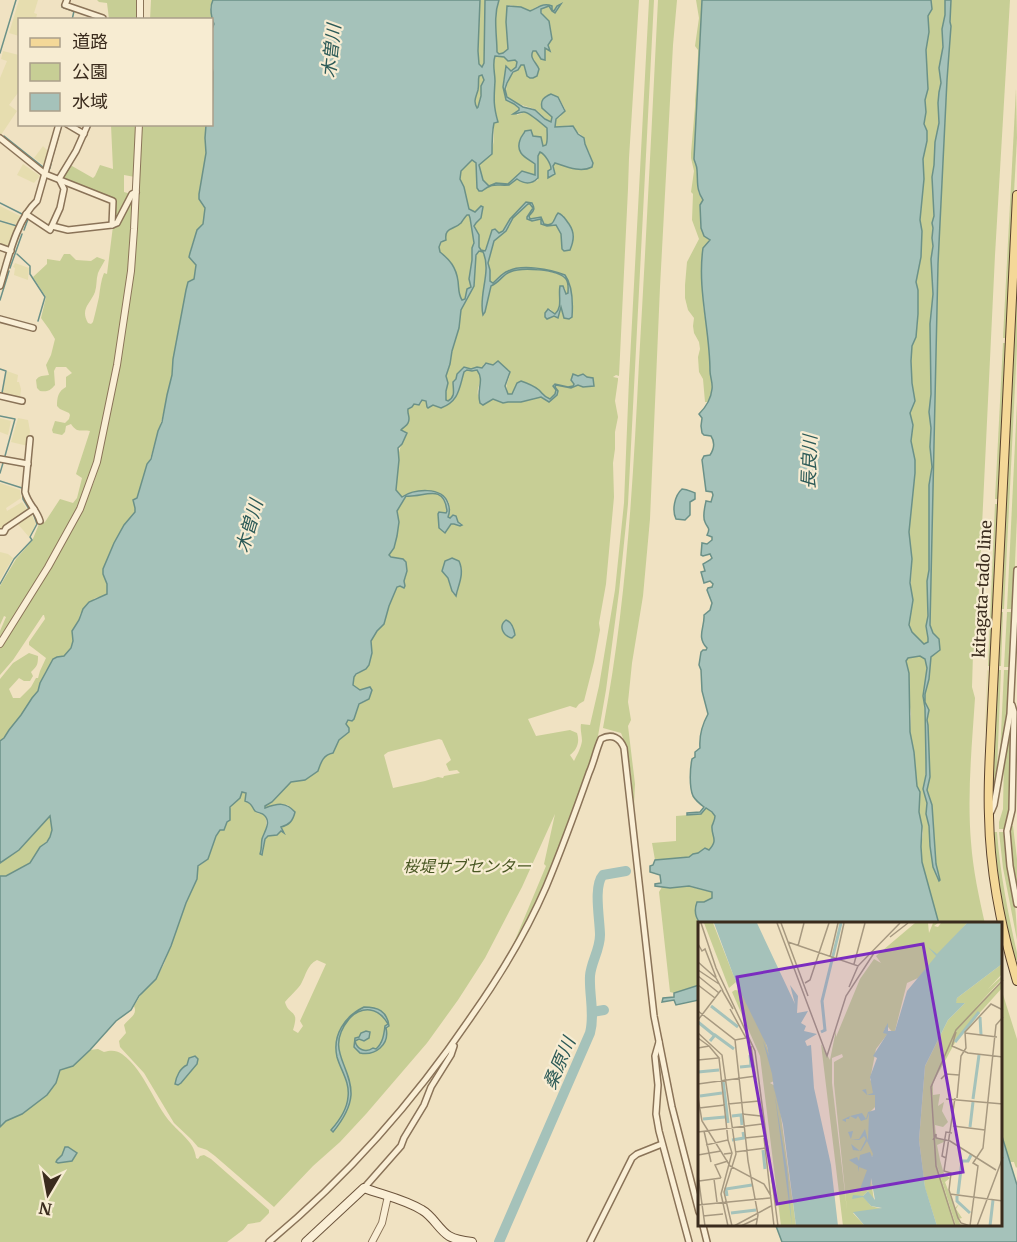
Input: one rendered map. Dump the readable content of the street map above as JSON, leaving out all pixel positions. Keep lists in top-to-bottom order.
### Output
{
  "streets": {
    "main road": ["kitagata-tado line"]
  },
  "water": ["木曽川", "長良川", "桑原川"],
  "parks": ["桜堤サブセンター"],
  "legend": ["道路", "公園", "水域"],
  "north": "bottom"
}
